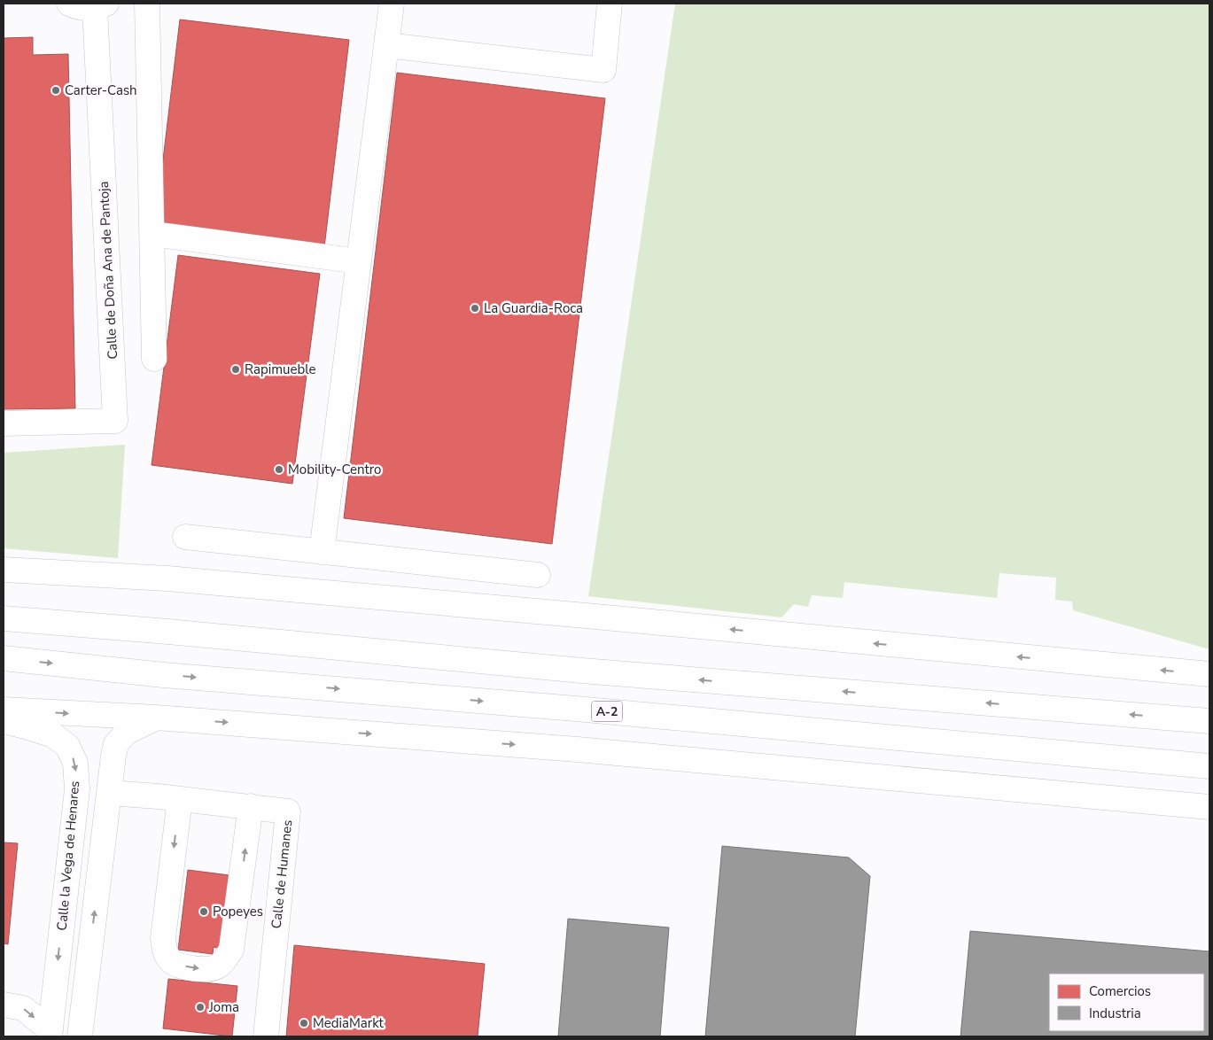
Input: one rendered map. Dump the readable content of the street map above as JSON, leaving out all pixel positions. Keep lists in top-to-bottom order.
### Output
{
  "streets": {
    "main road": [
      "Calle de Doña Ana de Pantoja",
      "A-2",
      "Calle la Vega de Henares",
      "Calle de Humanes"
    ]
  },
  "places": [
    "Carter-Cash",
    "La Guardia-Roca",
    "Rapimueble",
    "Mobility-Centro",
    "Popeyes",
    "Joma",
    "MediaMarkt"
  ],
  "legend": ["Comercios", "Industria"]
}
